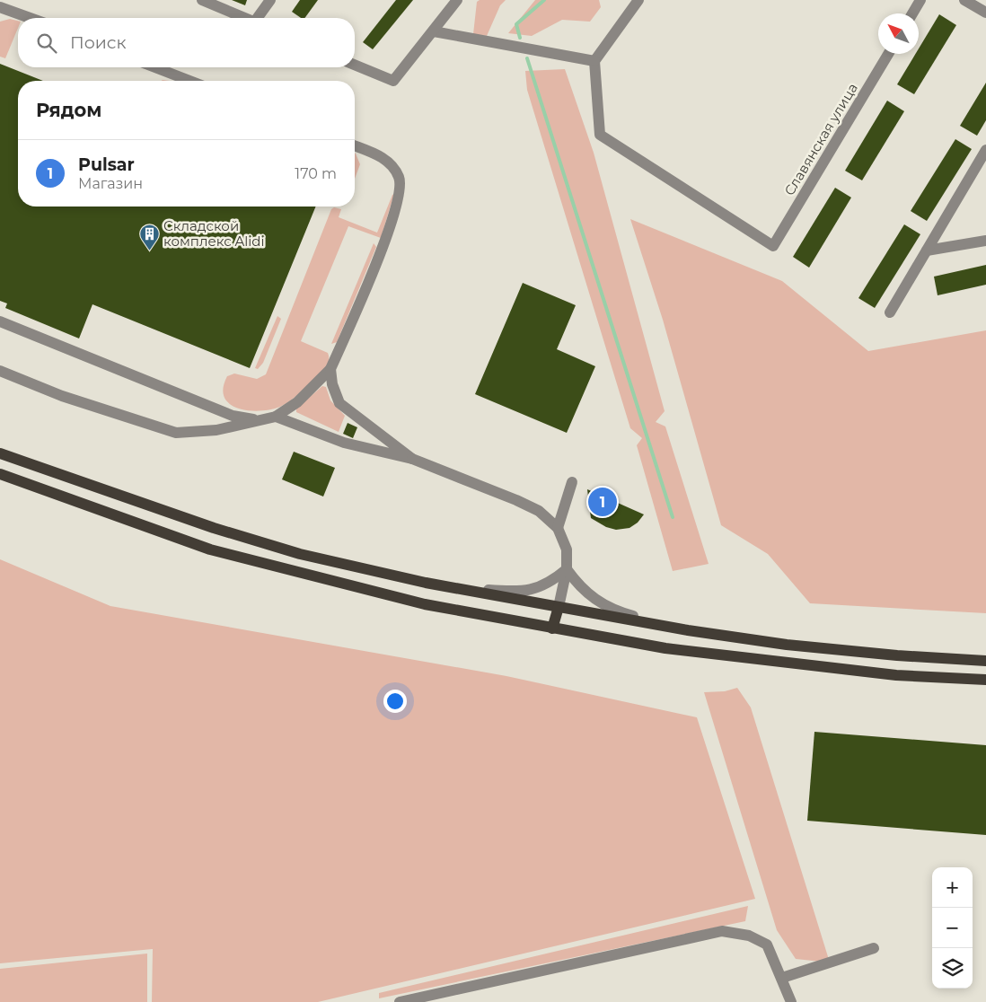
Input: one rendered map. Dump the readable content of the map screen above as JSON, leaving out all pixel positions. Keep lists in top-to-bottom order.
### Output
{
  "streets": {
    "street": ["Славянская улица"]
  },
  "places": {
    "building": ["Складской комплекс Alidi"]
  },
  "north": "top left",
  "page": {
    "search": "Поиск",
    "heading": "Рядом",
    "list": [
      {
        "mark": "1",
        "name": "Pulsar",
        "note": "Магазин",
        "value": "170 m"
      }
    ],
    "pins": "1",
    "map_buttons": ["+", "−"]
  }
}
